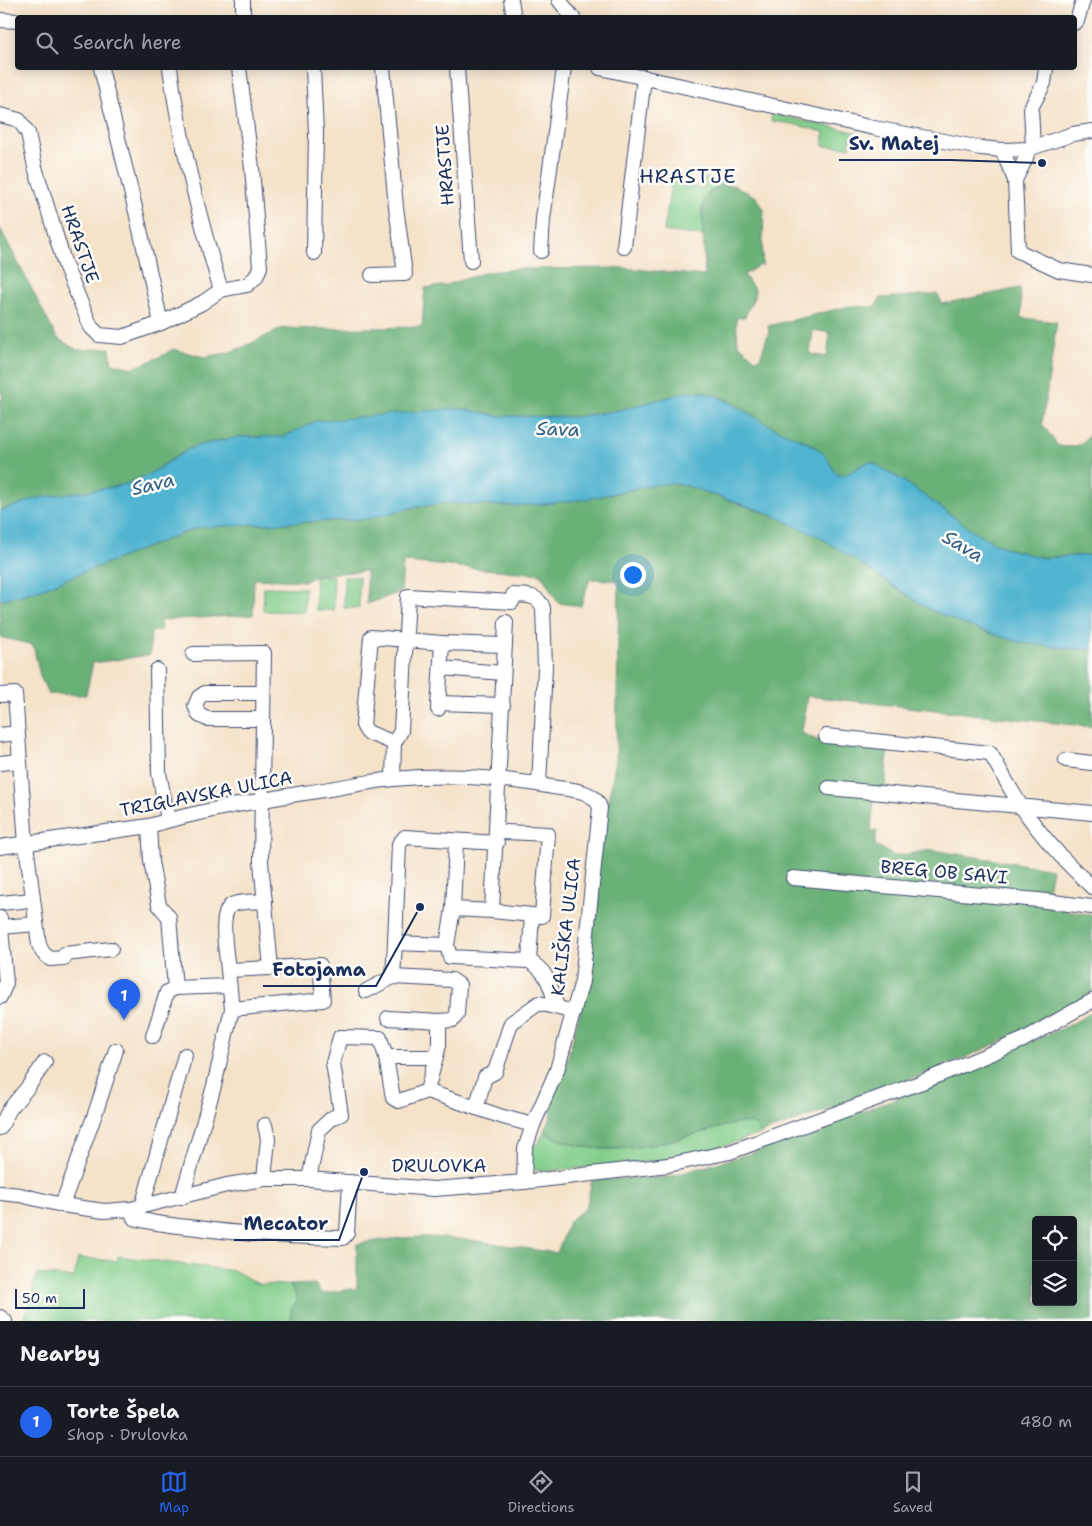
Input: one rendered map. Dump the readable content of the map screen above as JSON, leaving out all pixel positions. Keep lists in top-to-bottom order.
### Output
{
  "streets": {
    "street": [
      "HRASTJE",
      "TRIGLAVSKA ULICA",
      "BREG OB SAVI",
      "KALIŠKA ULICA",
      "DRULOVKA"
    ]
  },
  "crossings": [
    ["TRIGLAVSKA ULICA", "KALIŠKA ULICA"],
    ["KALIŠKA ULICA", "DRULOVKA"]
  ],
  "districts": ["HRASTJE"],
  "water": ["Sava"],
  "places": ["Sv. Matej", "Fotojama", "Mecator"],
  "scale_bar": "50 m",
  "page": {
    "search": "Search here",
    "pins": "1",
    "scale": "50 m",
    "heading": "Nearby",
    "list": [
      {
        "mark": "1",
        "name": "Torte Špela",
        "note": "Shop · Drulovka",
        "value": "480 m"
      }
    ],
    "nav": ["Map", "Directions", "Saved"]
  }
}
